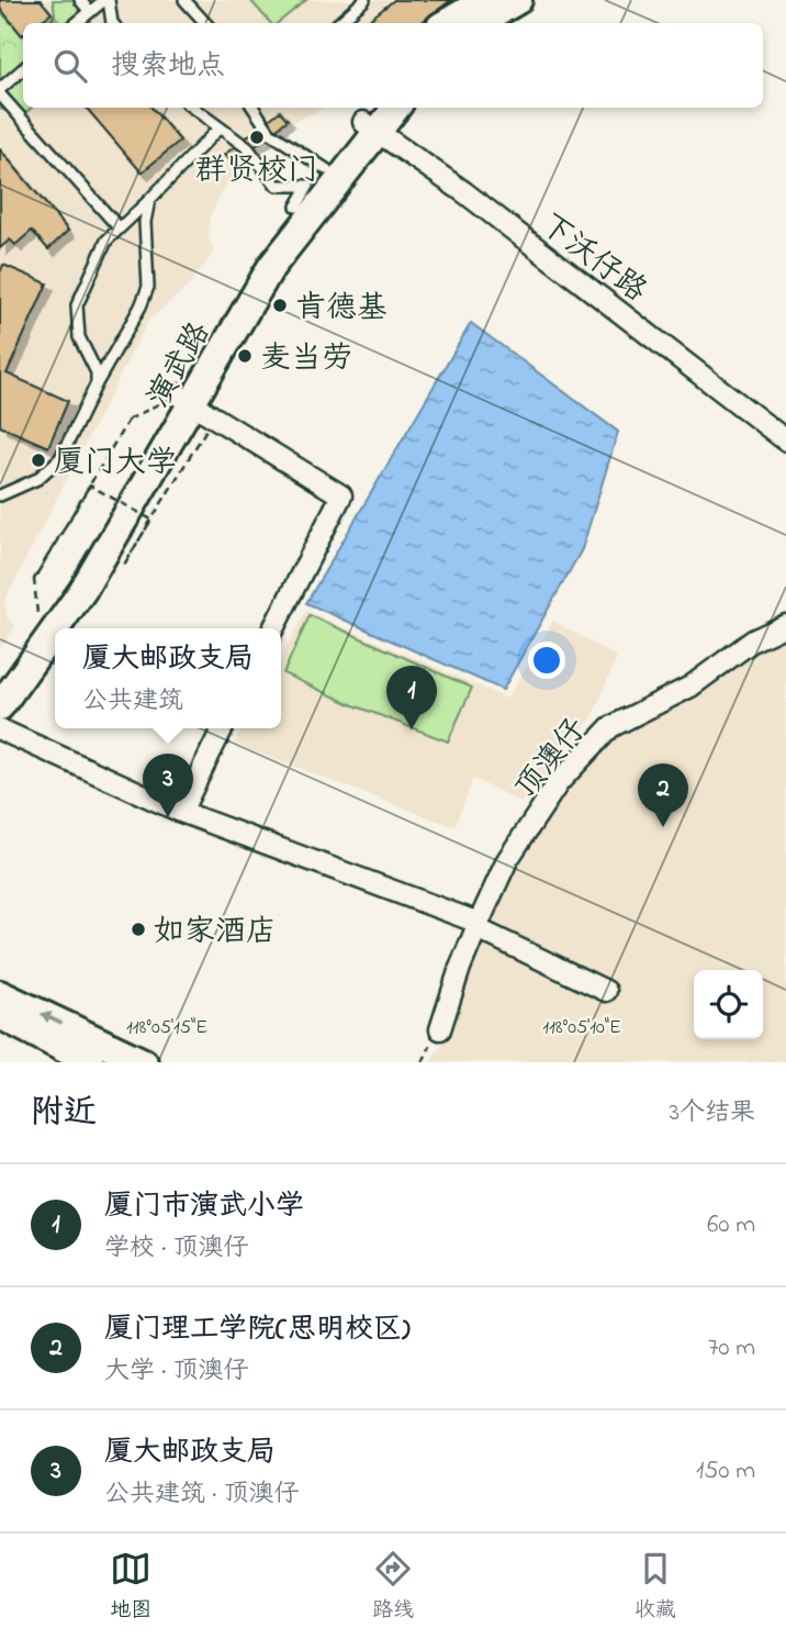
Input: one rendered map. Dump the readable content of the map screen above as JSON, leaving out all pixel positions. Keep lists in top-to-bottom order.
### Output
{
  "streets": {
    "main road": ["演武路"],
    "street": ["下沃仔路", "顶澳仔"]
  },
  "crossings": [
    ["下沃仔路", "演武路"]
  ],
  "places": [
    "群贤校门",
    "肯德基",
    "麦当劳",
    "厦门大学",
    "如家酒店"
  ],
  "page": {
    "search": "搜索地点",
    "popup": ["厦大邮政支局", "公共建筑"],
    "pins": ["1", "3", "2"],
    "heading": ["附近", "3个结果"],
    "list": [
      {
        "mark": "1",
        "name": "厦门市演武小学",
        "note": "学校 · 顶澳仔",
        "value": "60 m"
      },
      {
        "mark": "2",
        "name": "厦门理工学院(思明校区)",
        "note": "大学 · 顶澳仔",
        "value": "70 m"
      },
      {
        "mark": "3",
        "name": "厦大邮政支局",
        "note": "公共建筑 · 顶澳仔",
        "value": "150 m"
      }
    ],
    "nav": ["地图", "路线", "收藏"]
  },
  "coordinates": ["118°05'15\"E", "118°05'10\"E"]
}
